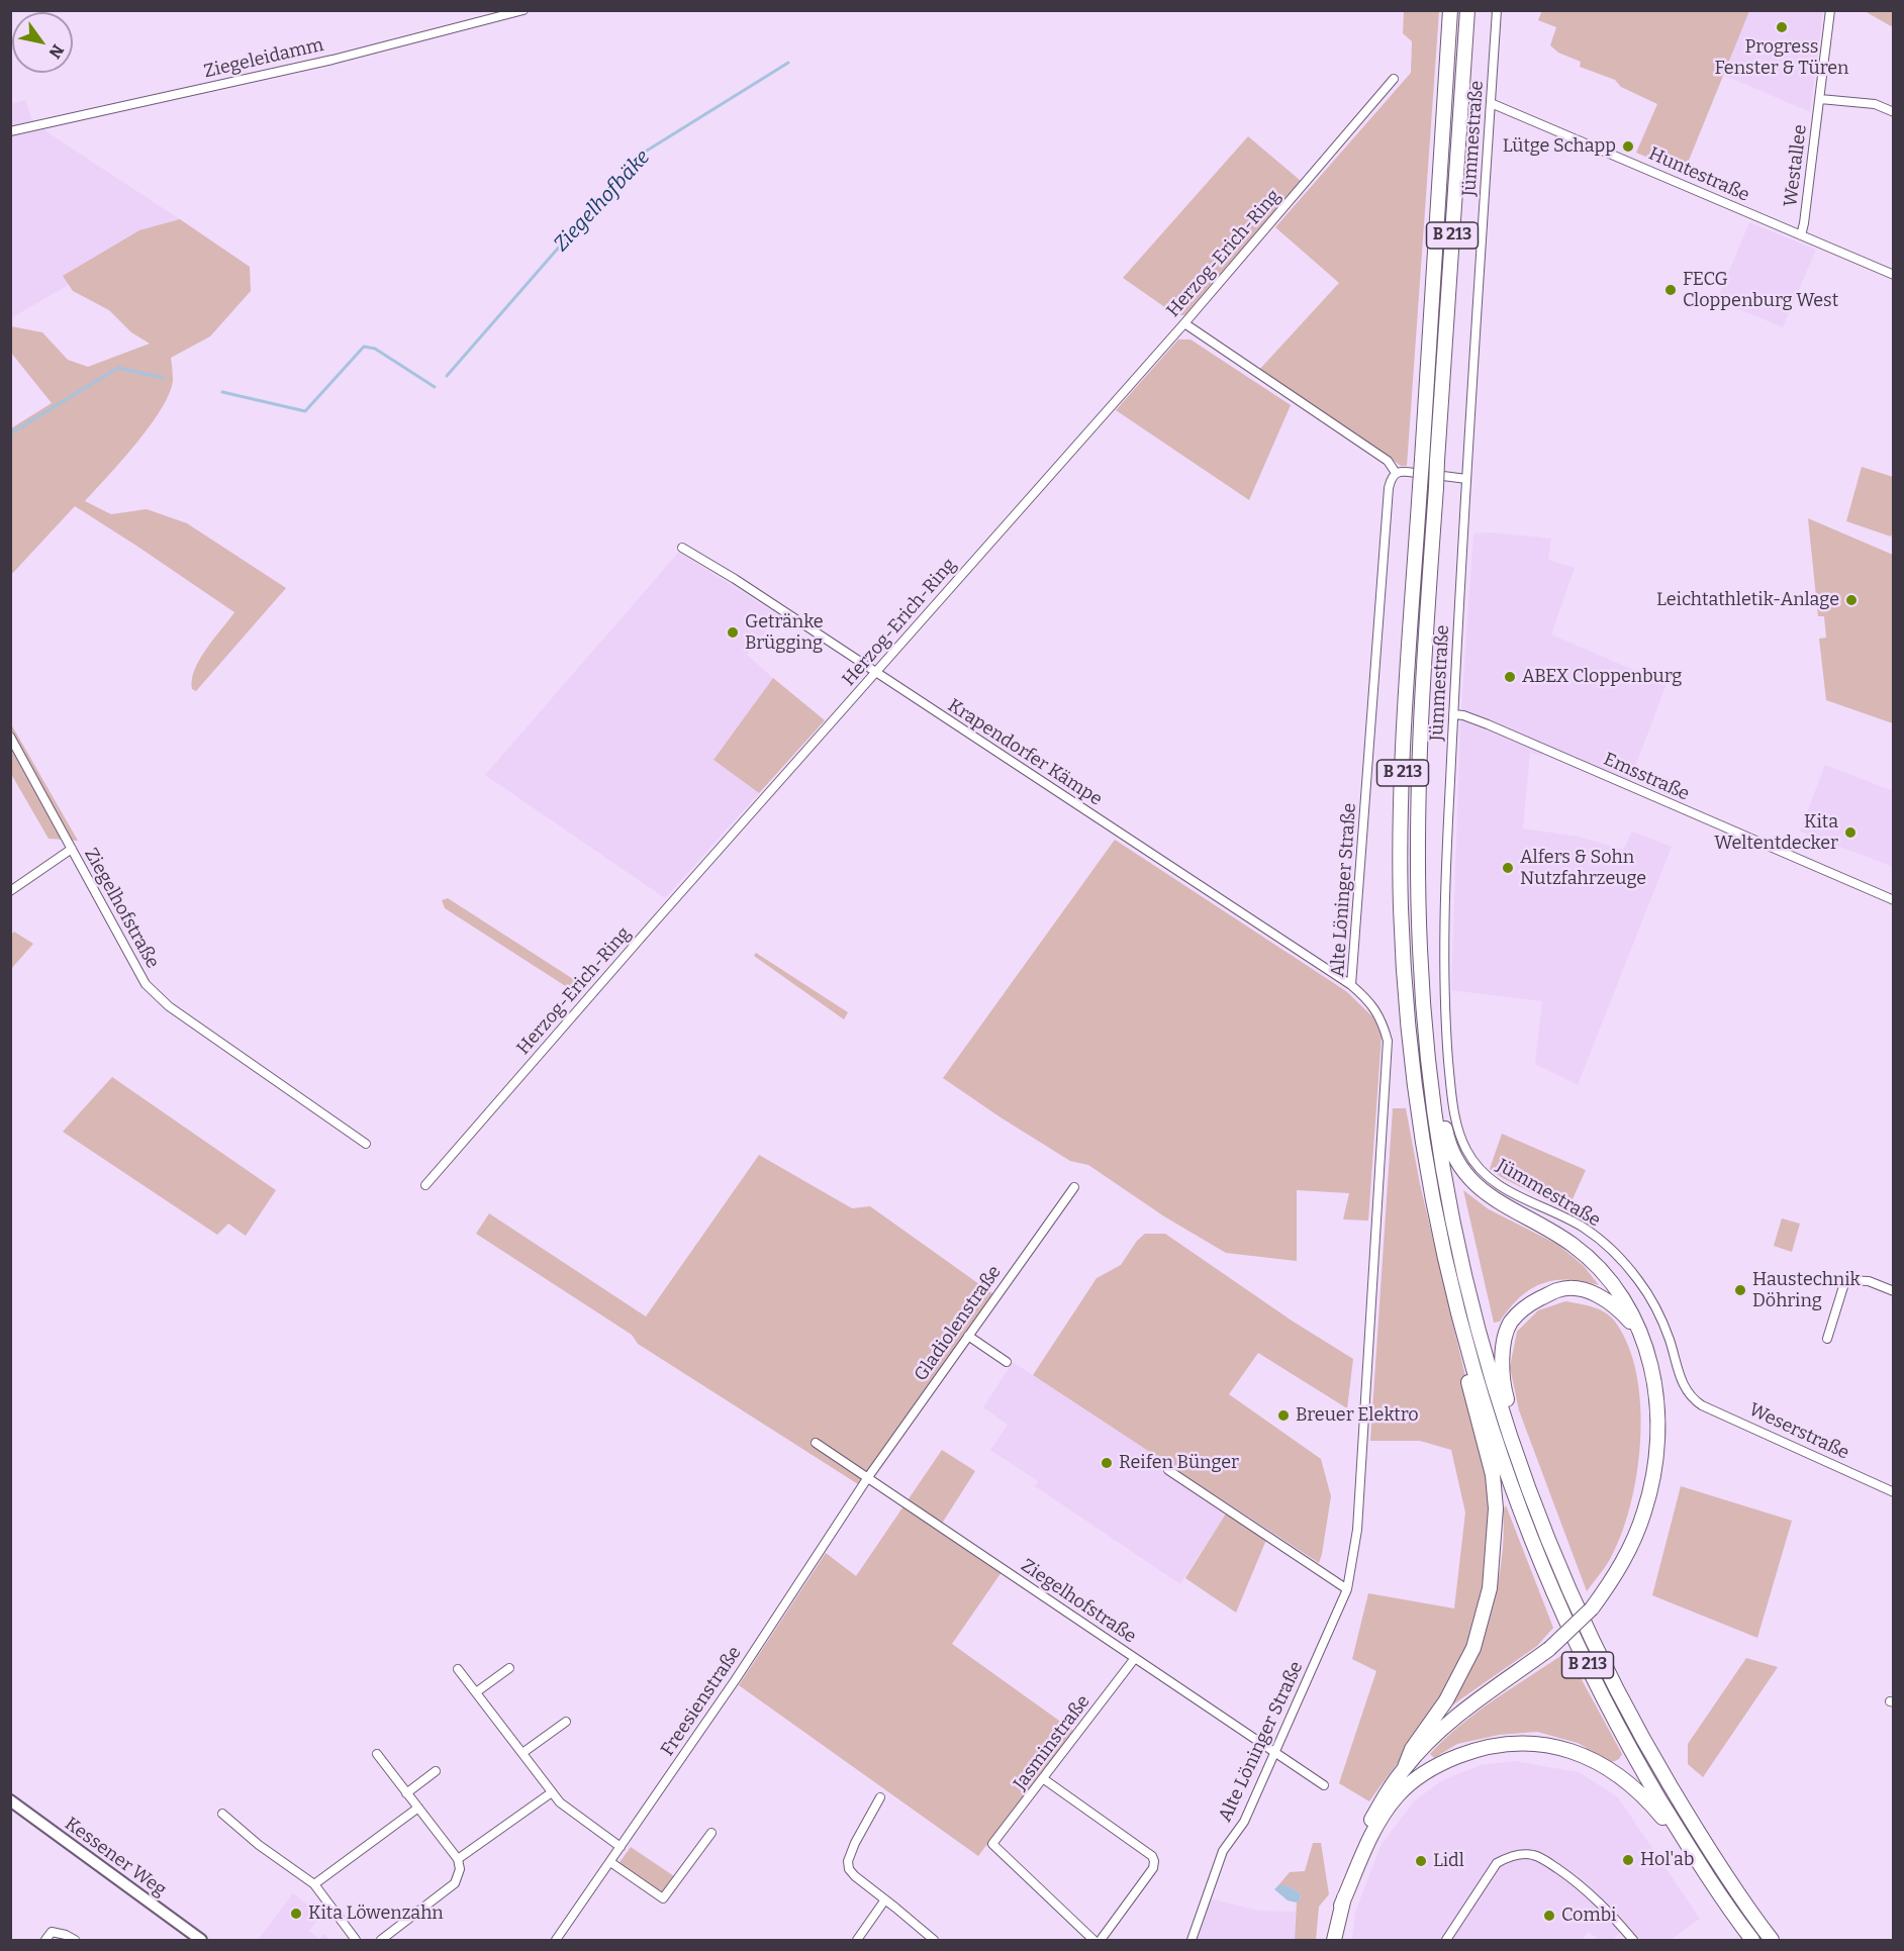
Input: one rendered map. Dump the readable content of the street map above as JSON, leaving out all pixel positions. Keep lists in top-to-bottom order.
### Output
{
  "streets": {
    "highway": ["B 213"],
    "street": [
      "Ziegeleidamm",
      "Jümmestraße",
      "Westallee",
      "Huntestraße",
      "Herzog-Erich-Ring",
      "Krapendorfer Kämpe",
      "Emsstraße",
      "Alte Löninger Straße",
      "Ziegelhofstraße",
      "Gladiolenstraße",
      "Weserstraße",
      "Freesienstraße",
      "Jasminstraße",
      "Kessener Weg"
    ]
  },
  "crossings": [
    ["Jümmestraße", "Huntestraße"],
    ["Jümmestraße", "Emsstraße"],
    ["Jümmestraße", "Weserstraße"],
    ["Westallee", "Huntestraße"],
    ["Herzog-Erich-Ring", "Krapendorfer Kämpe"],
    ["Krapendorfer Kämpe", "Alte Löninger Straße"],
    ["Alte Löninger Straße", "Ziegelhofstraße"],
    ["Ziegelhofstraße", "Gladiolenstraße"],
    ["Ziegelhofstraße", "Freesienstraße"],
    ["Ziegelhofstraße", "Jasminstraße"],
    ["Gladiolenstraße", "Freesienstraße"]
  ],
  "water": ["Ziegelhofbäke"],
  "places": [
    "Progress Fenster & Türen",
    "Lütge Schapp",
    "FECG Cloppenburg West",
    "Leichtathletik-Anlage",
    "Getränke Brügging",
    "ABEX Cloppenburg",
    "Kita Weltentdecker",
    "Alfers & Sohn Nutzfahrzeuge",
    "Haustechnik Döhring",
    "Breuer Elektro",
    "Reifen Bünger",
    "Hol'ab",
    "Lidl",
    "Kita Löwenzahn",
    "Combi"
  ],
  "north": "bottom right"
}
